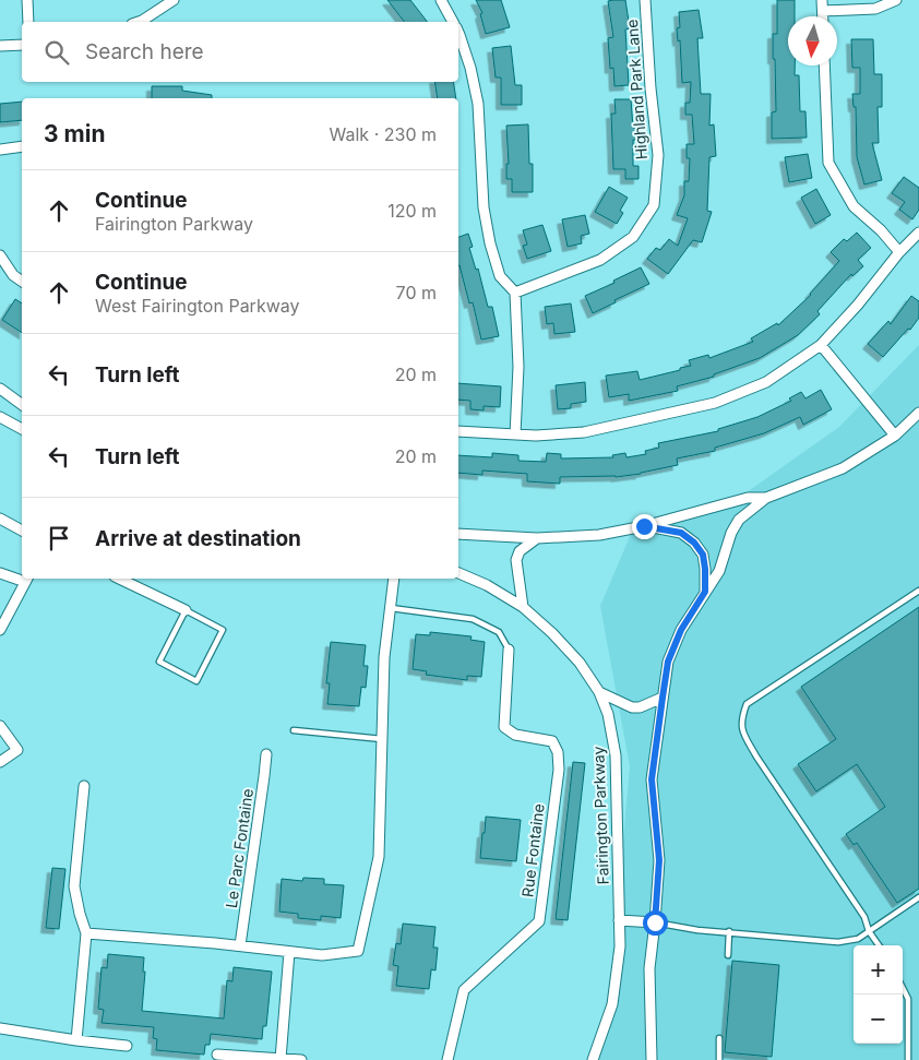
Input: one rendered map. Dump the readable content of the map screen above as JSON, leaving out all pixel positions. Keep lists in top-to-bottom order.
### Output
{
  "streets": {
    "street": [
      "Highland Park Lane",
      "Fairington Parkway",
      "Le Parc Fontaine",
      "Rue Fontaine"
    ]
  },
  "north": "bottom",
  "page": {
    "search": "Search here",
    "heading": ["3 min", "Walk · 230 m"],
    "list": [
      ["Continue", "Fairington Parkway", "120 m"],
      ["Continue", "West Fairington Parkway", "70 m"],
      ["Turn left", "20 m"],
      ["Turn left", "20 m"],
      "Arrive at destination"
    ],
    "map_buttons": ["+", "−"]
  }
}
